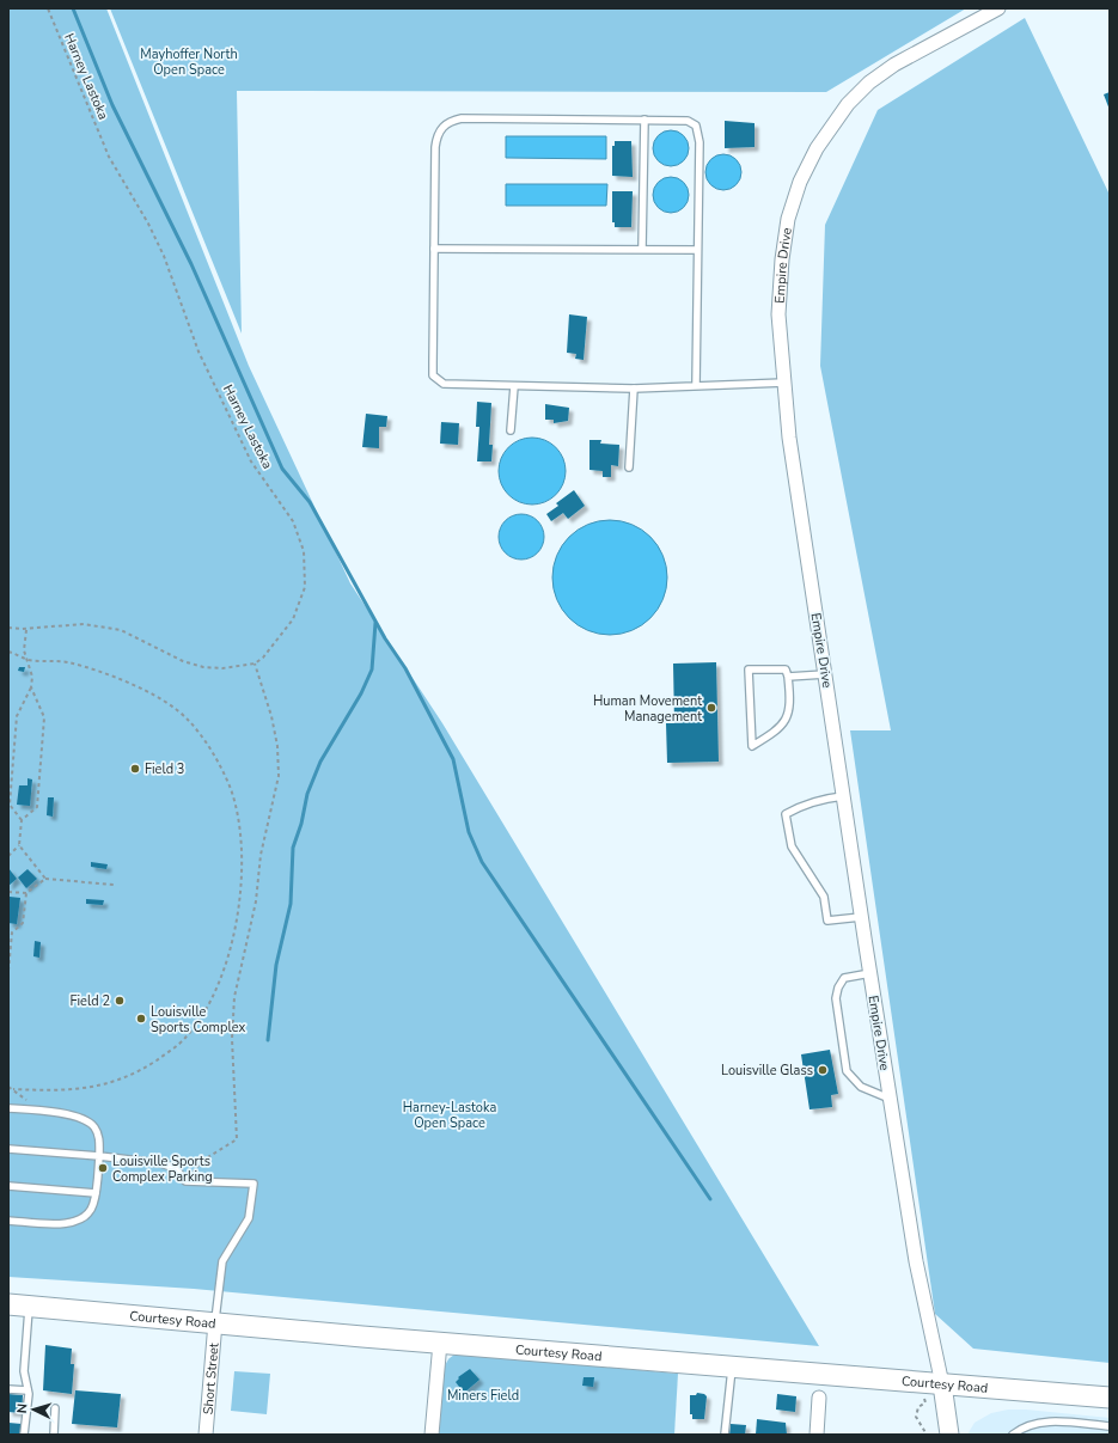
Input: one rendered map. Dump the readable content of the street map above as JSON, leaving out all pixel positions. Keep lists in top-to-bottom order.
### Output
{
  "streets": {
    "main road": ["Courtesy Road"],
    "street": ["Empire Drive", "Short Street"],
    "path": ["Harney Lastoka"]
  },
  "crossings": [
    ["Empire Drive", "Courtesy Road"],
    ["Courtesy Road", "Short Street"]
  ],
  "parks": ["Mayhoffer North Open Space", "Harney-Lastoka Open Space", "Miners Field"],
  "places": [
    "Human Movement Management",
    "Field 3",
    "Field 2",
    "Louisville Sports Complex",
    "Louisville Glass",
    "Louisville Sports Complex Parking"
  ],
  "north": "left"
}
